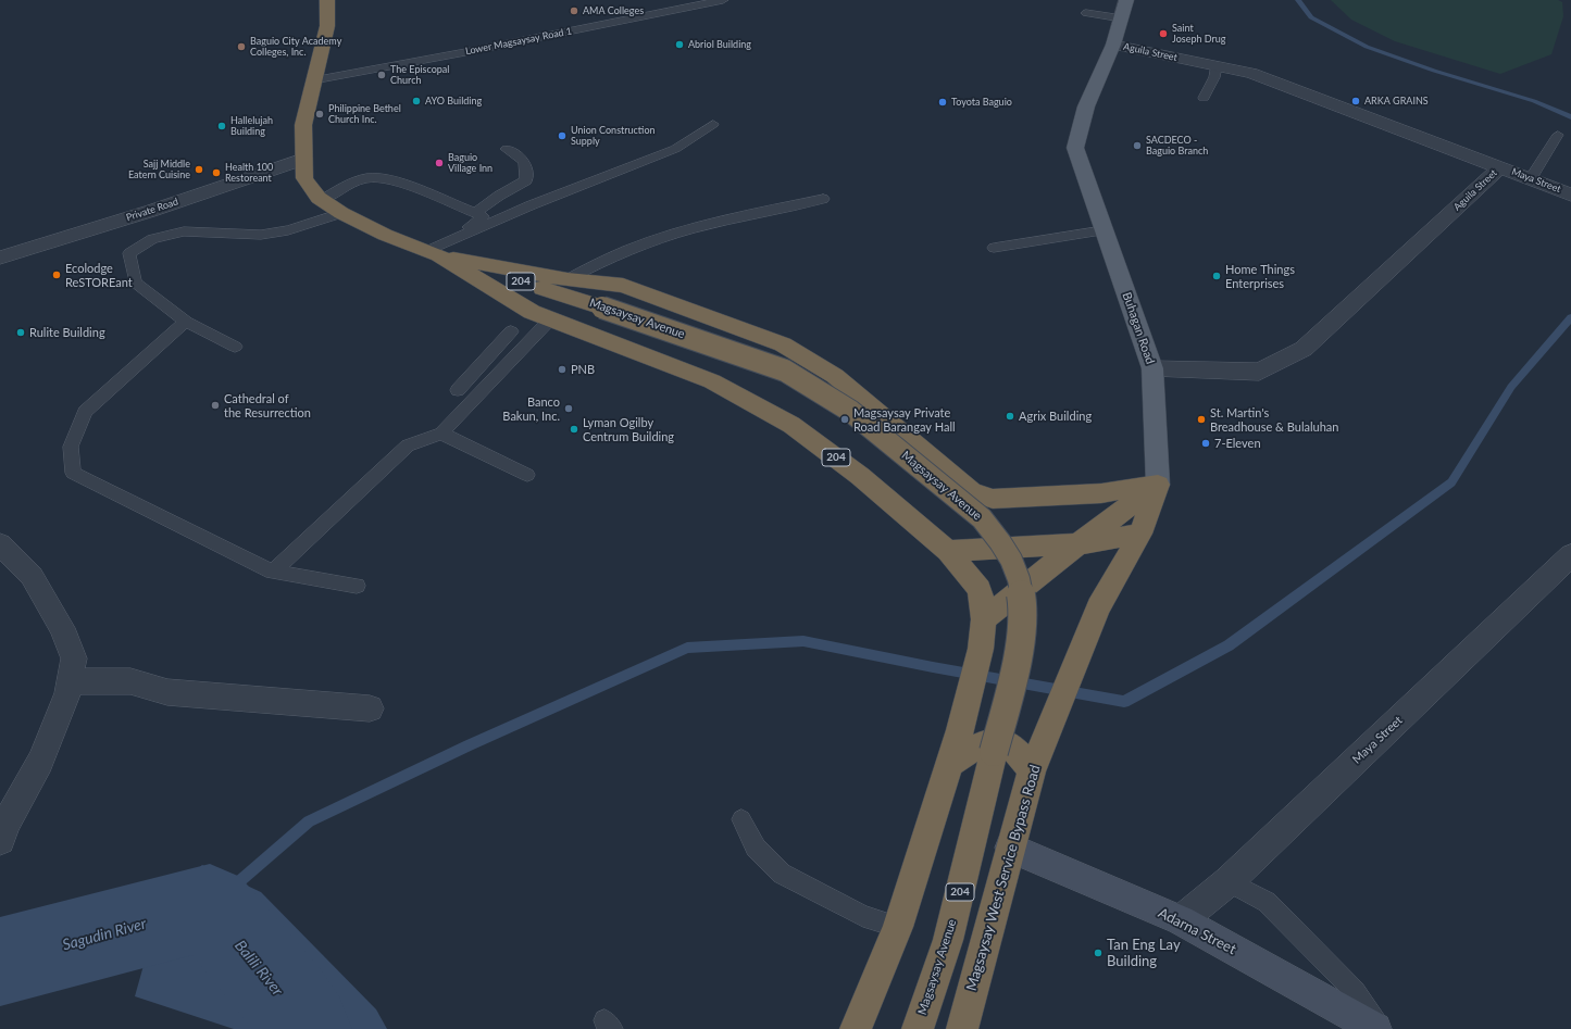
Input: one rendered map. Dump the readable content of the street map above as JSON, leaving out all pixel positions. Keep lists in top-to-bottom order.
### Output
{
  "streets": {
    "highway": [
      "204",
      "Magsaysay Avenue",
      "Buhagan Road",
      "Magsaysay West Service Bypass Road"
    ],
    "street": [
      "Aguila Street",
      "Maya Street",
      "Private Road",
      "Adarna Street"
    ],
    "lane": ["Lower Magsaysay Road 1"]
  },
  "crossings": [
    ["Lower Magsaysay Road 1", "Magsaysay Avenue"],
    ["Aguila Street", "Maya Street"],
    ["Aguila Street", "Buhagan Road"],
    ["Maya Street", "Adarna Street"],
    ["Private Road", "Magsaysay Avenue"],
    ["Magsaysay Avenue", "Buhagan Road"],
    ["Buhagan Road", "Magsaysay West Service Bypass Road"],
    ["Magsaysay West Service Bypass Road", "Adarna Street"]
  ],
  "water": ["Sagudin River", "Balili River"],
  "places": [
    "AMA Colleges",
    "Saint Joseph Drug",
    "Abriol Building",
    "Baguio City Academy Colleges, Inc.",
    "The Episcopal Church",
    "AYO Building",
    "ARKA GRAINS",
    "Toyota Baguio",
    "Philippine Bethel Church Inc.",
    "Hallelujah Building",
    "Union Construction Supply",
    "SACDECO - Baguio Branch",
    "Baguio Village Inn",
    "Sajj Middle Eatern Cuisine",
    "Health 100 Restoreant",
    "Ecolodge ReSTOREant",
    "Home Things Enterprises",
    "Rulite Building",
    "PNB",
    "Cathedral of the Resurrection",
    "Banco Bakun, Inc.",
    "Agrix Building",
    "Magsaysay Private Road Barangay Hall",
    "St. Martin's Breadhouse & Bulaluhan",
    "Lyman Ogilby Centrum Building",
    "7-Eleven",
    "Tan Eng Lay Building"
  ]
}
